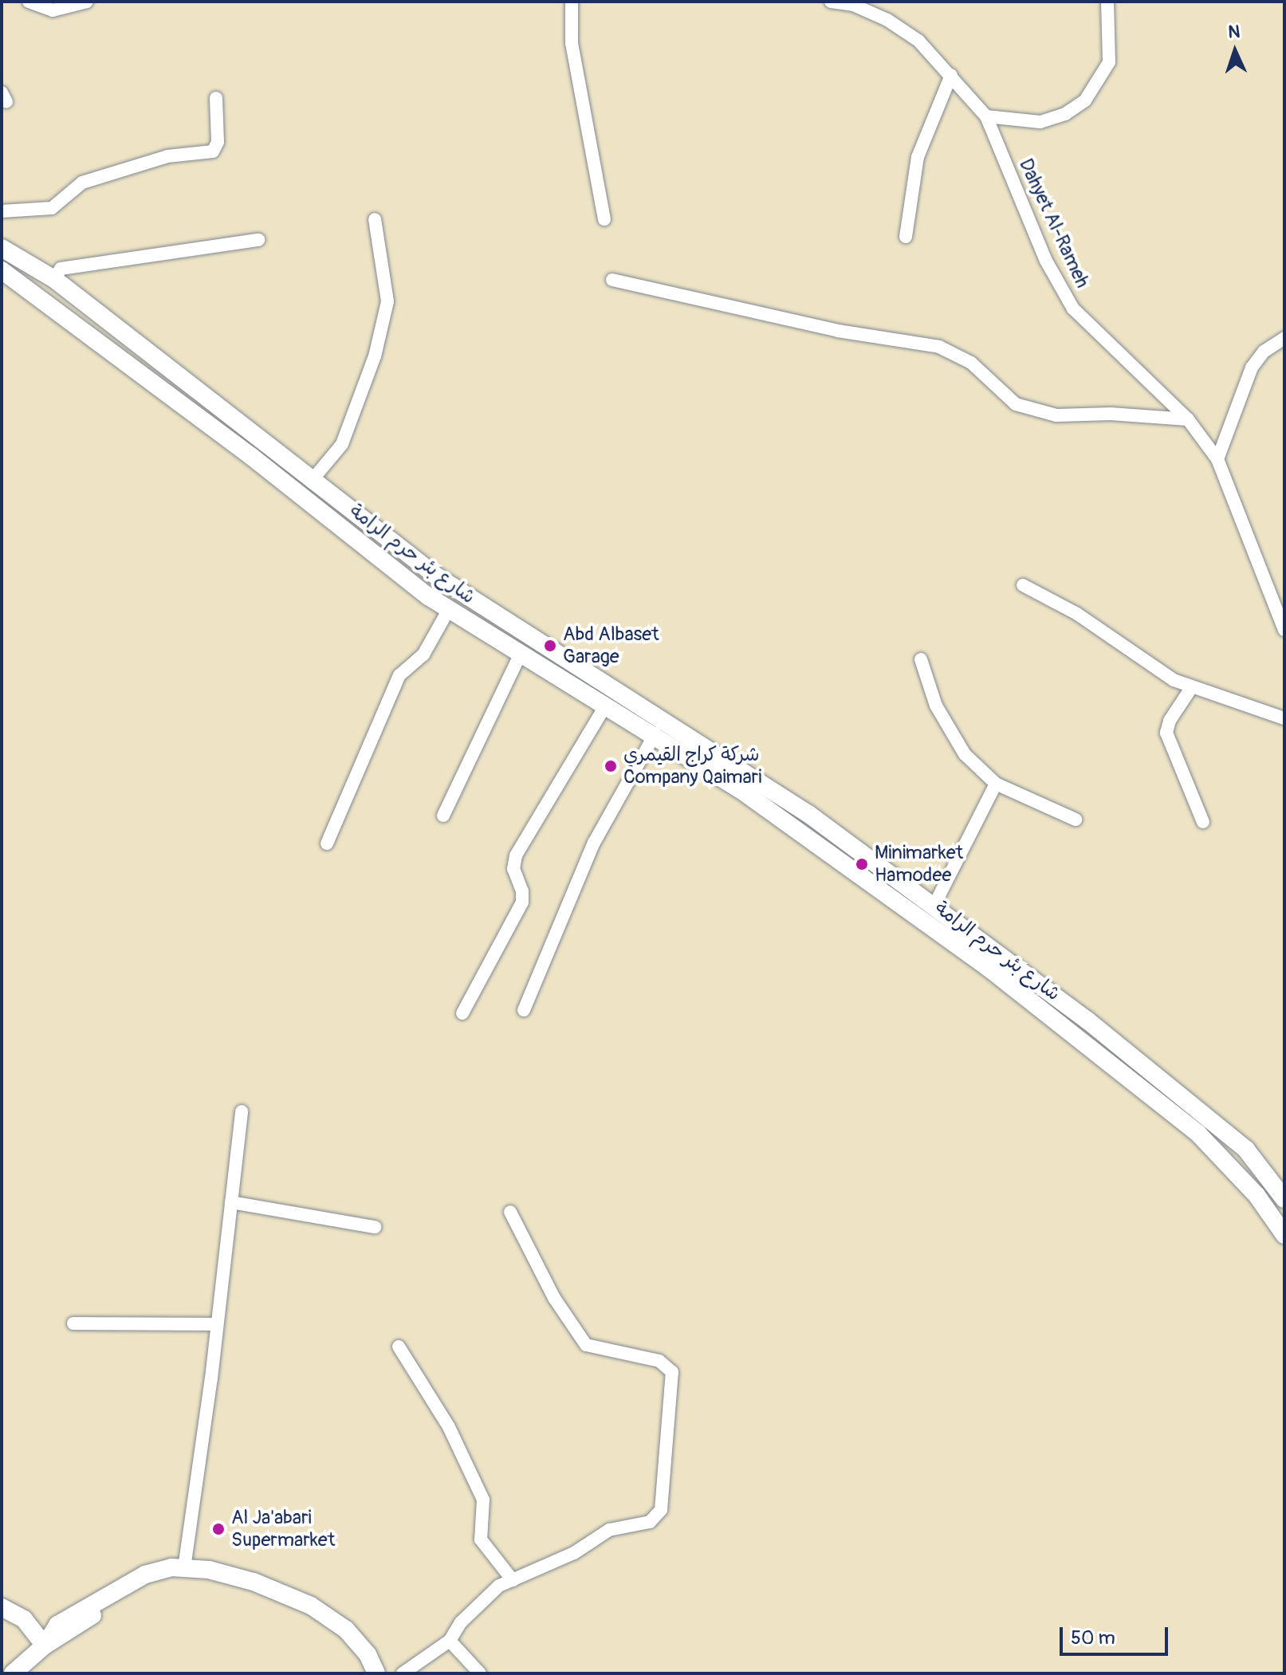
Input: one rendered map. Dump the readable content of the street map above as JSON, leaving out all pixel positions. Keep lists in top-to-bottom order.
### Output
{
  "streets": {
    "main road": ["شارع بئر حرم الرامة"],
    "street": ["Dahyet Al-Rameh"]
  },
  "places": [
    "Abd Albaset Garage",
    "شركة كراج القيمري Company Qaimari",
    "Minimarket Hamodee",
    "Al Ja'abari Supermarket"
  ],
  "scale_bar": "50 m",
  "north": "top"
}
